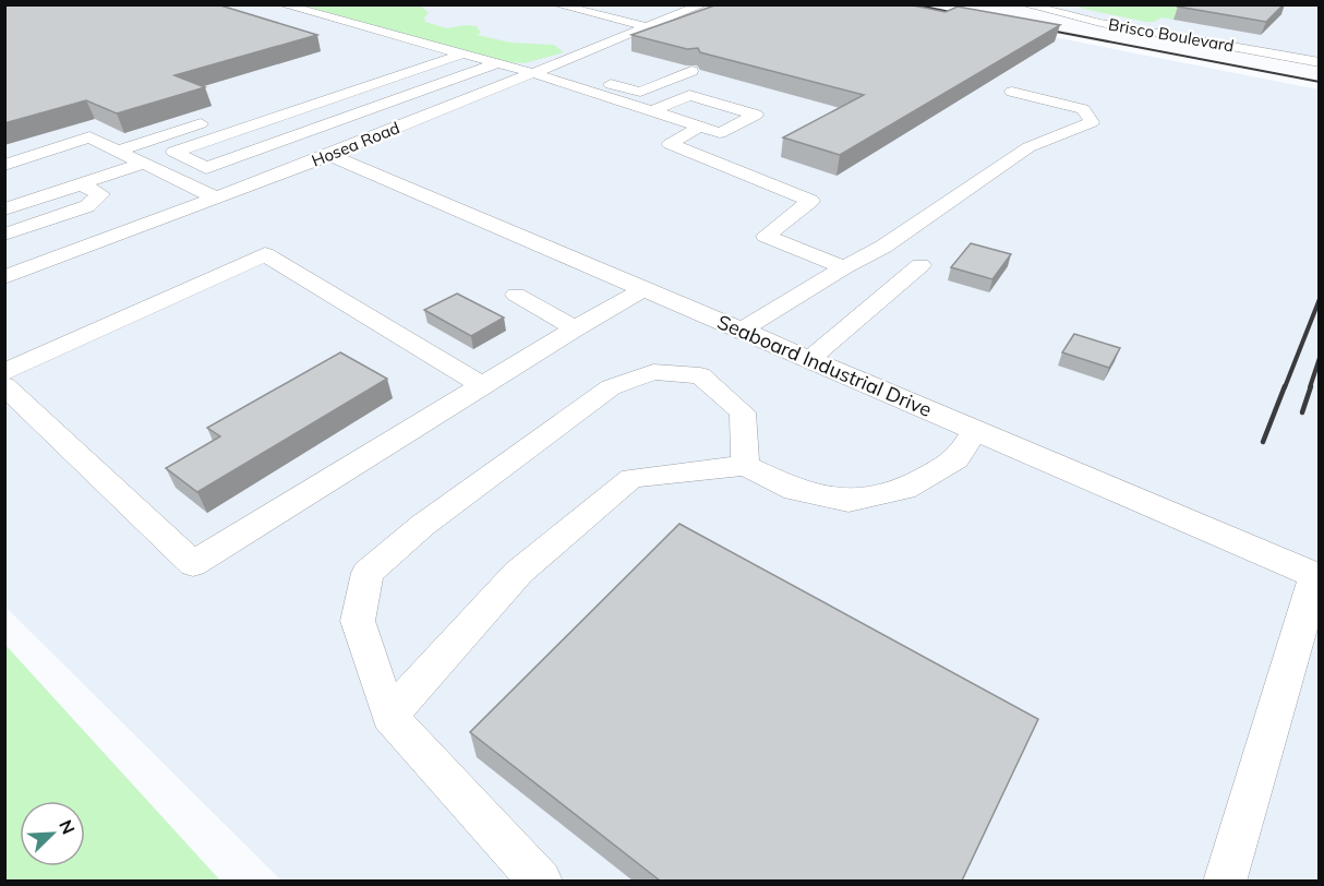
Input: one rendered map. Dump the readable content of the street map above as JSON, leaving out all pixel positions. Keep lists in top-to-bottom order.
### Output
{
  "streets": {
    "street": ["Brisco Boulevard", "Hosea Road", "Seaboard Industrial Drive"]
  },
  "crossings": [
    ["Hosea Road", "Seaboard Industrial Drive"]
  ],
  "north": "top right"
}
